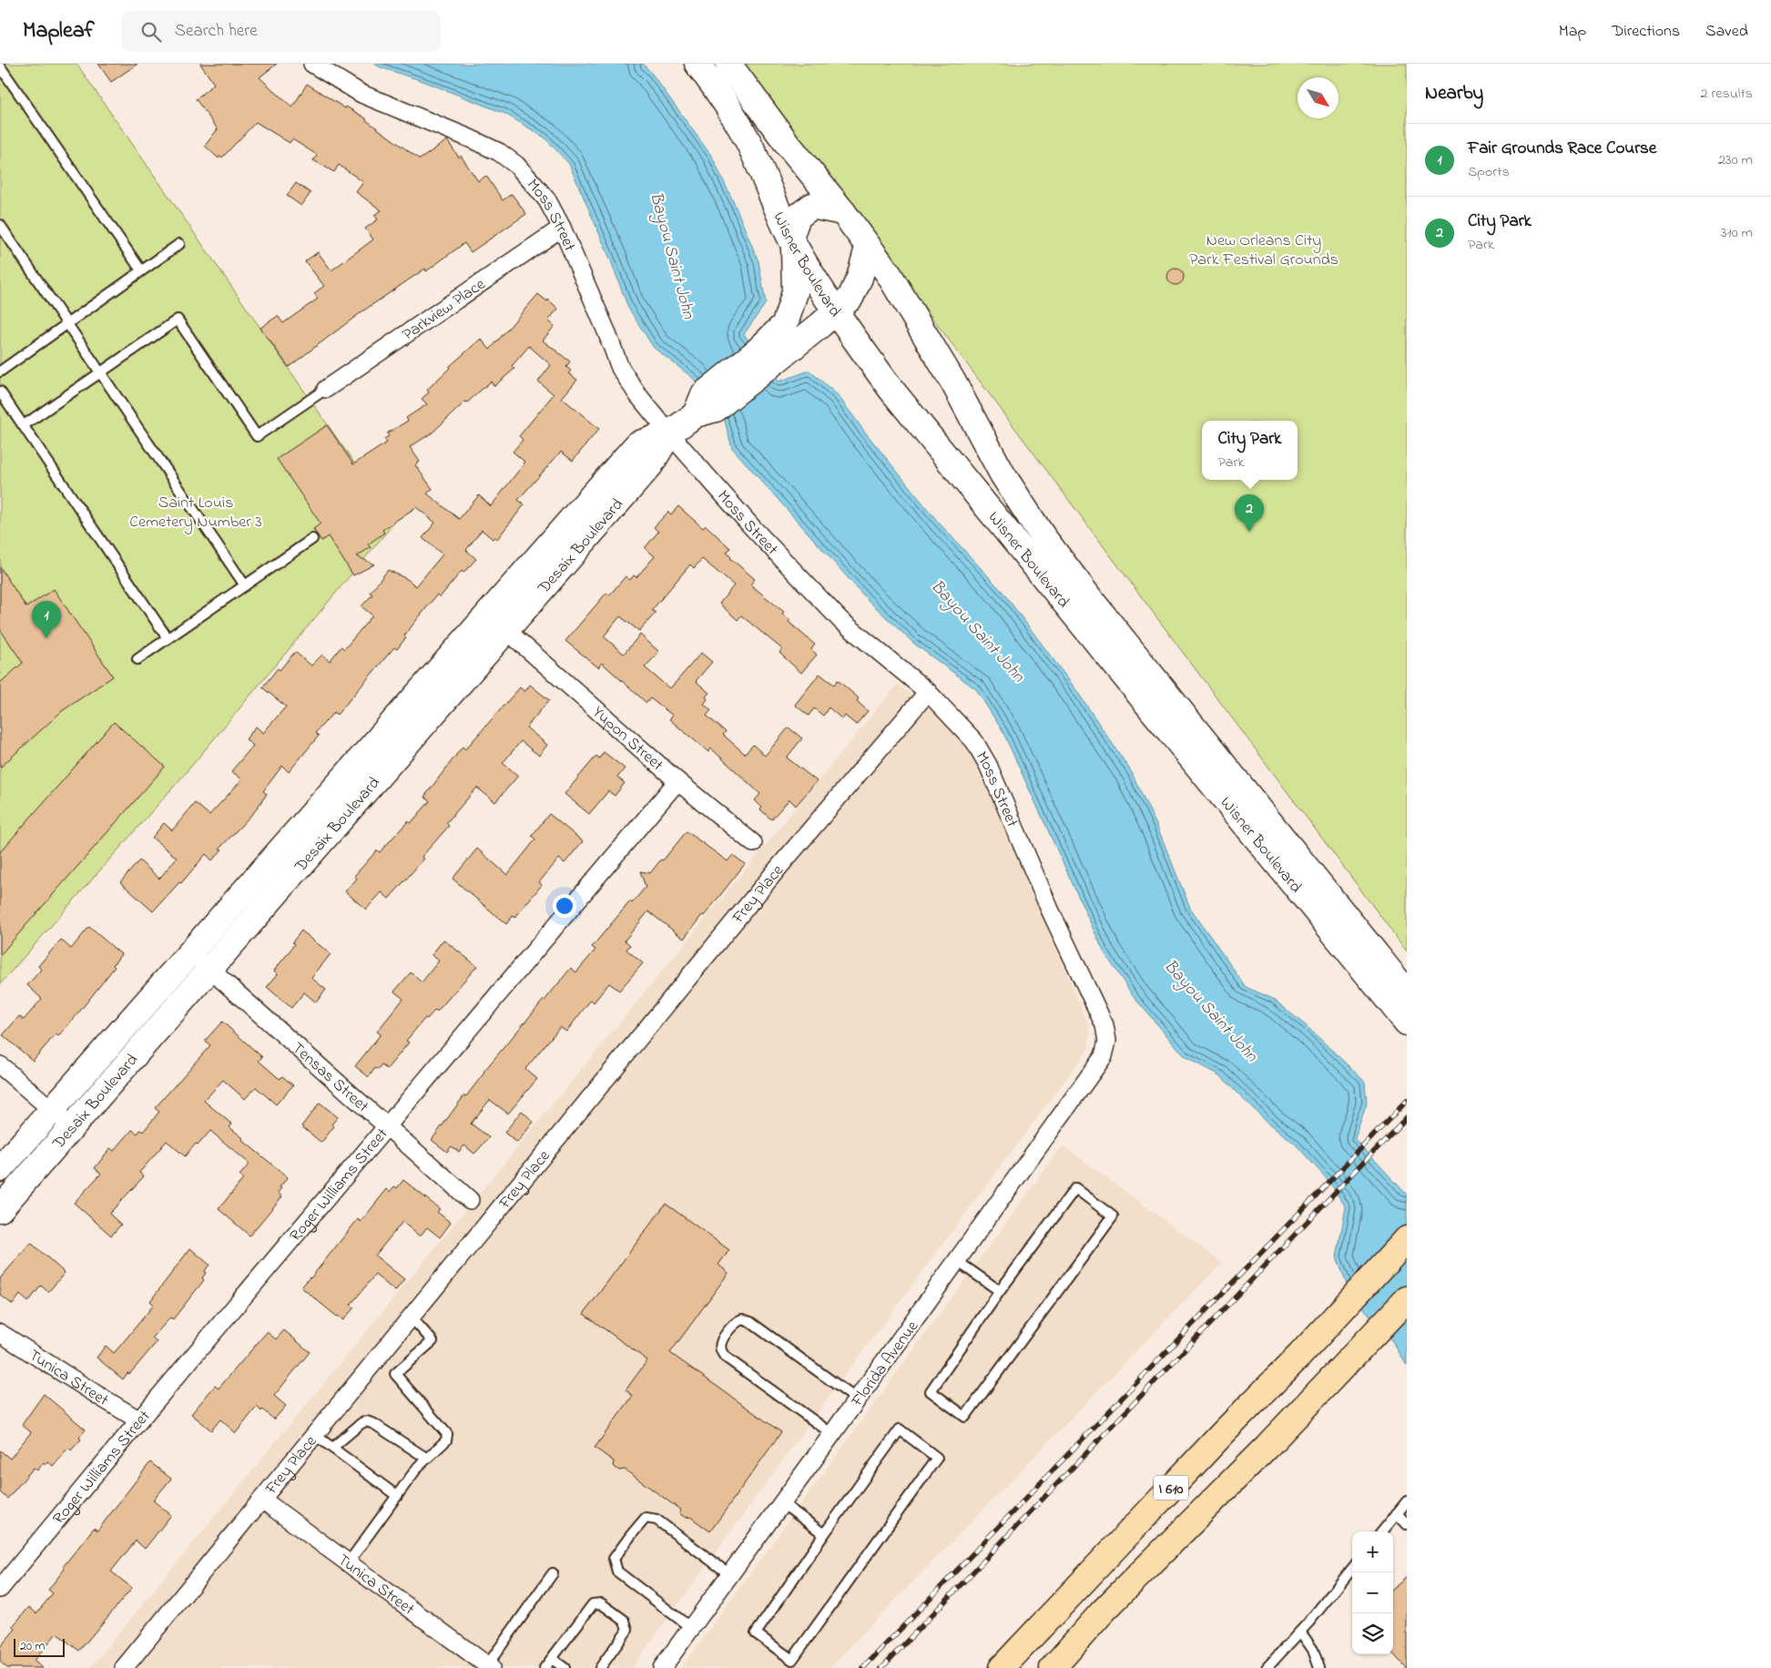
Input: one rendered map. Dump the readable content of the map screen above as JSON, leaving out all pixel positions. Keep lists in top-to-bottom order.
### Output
{
  "streets": {
    "highway": ["I 610"],
    "street": [
      "Moss Street",
      "Wisner Boulevard",
      "Parkview Place",
      "Desaix Boulevard",
      "Yupon Street",
      "Frey Place",
      "Tensas Street",
      "Roger Williams Street",
      "Florida Avenue",
      "Tunica Street"
    ]
  },
  "crossings": [
    ["Moss Street", "Parkview Place"],
    ["Moss Street", "Desaix Boulevard"],
    ["Moss Street", "Frey Place"],
    ["Moss Street", "Florida Avenue"],
    ["Wisner Boulevard", "Desaix Boulevard"],
    ["Desaix Boulevard", "Yupon Street"],
    ["Desaix Boulevard", "Tensas Street"],
    ["Yupon Street", "Roger Williams Street"],
    ["Frey Place", "Tunica Street"],
    ["Tensas Street", "Roger Williams Street"],
    ["Roger Williams Street", "Tunica Street"]
  ],
  "water": ["Bayou Saint John"],
  "parks": ["New Orleans City Park Festival Grounds", "Saint Louis Cemetery Number 3"],
  "scale_bar": "20 m",
  "north": "bottom right",
  "page": {
    "header": "Mapleaf",
    "search": "Search here",
    "nav": ["Map", "Directions", "Saved"],
    "heading": ["Nearby", "2 results"],
    "list": [
      {
        "mark": "1",
        "name": "Fair Grounds Race Course",
        "note": "Sports",
        "value": "230 m"
      },
      {
        "mark": "2",
        "name": "City Park",
        "note": "Park",
        "value": "310 m"
      }
    ],
    "popup": ["City Park", "Park"],
    "pins": ["2", "1"],
    "map_buttons": ["+", "−"],
    "scale": "20 m"
  }
}
